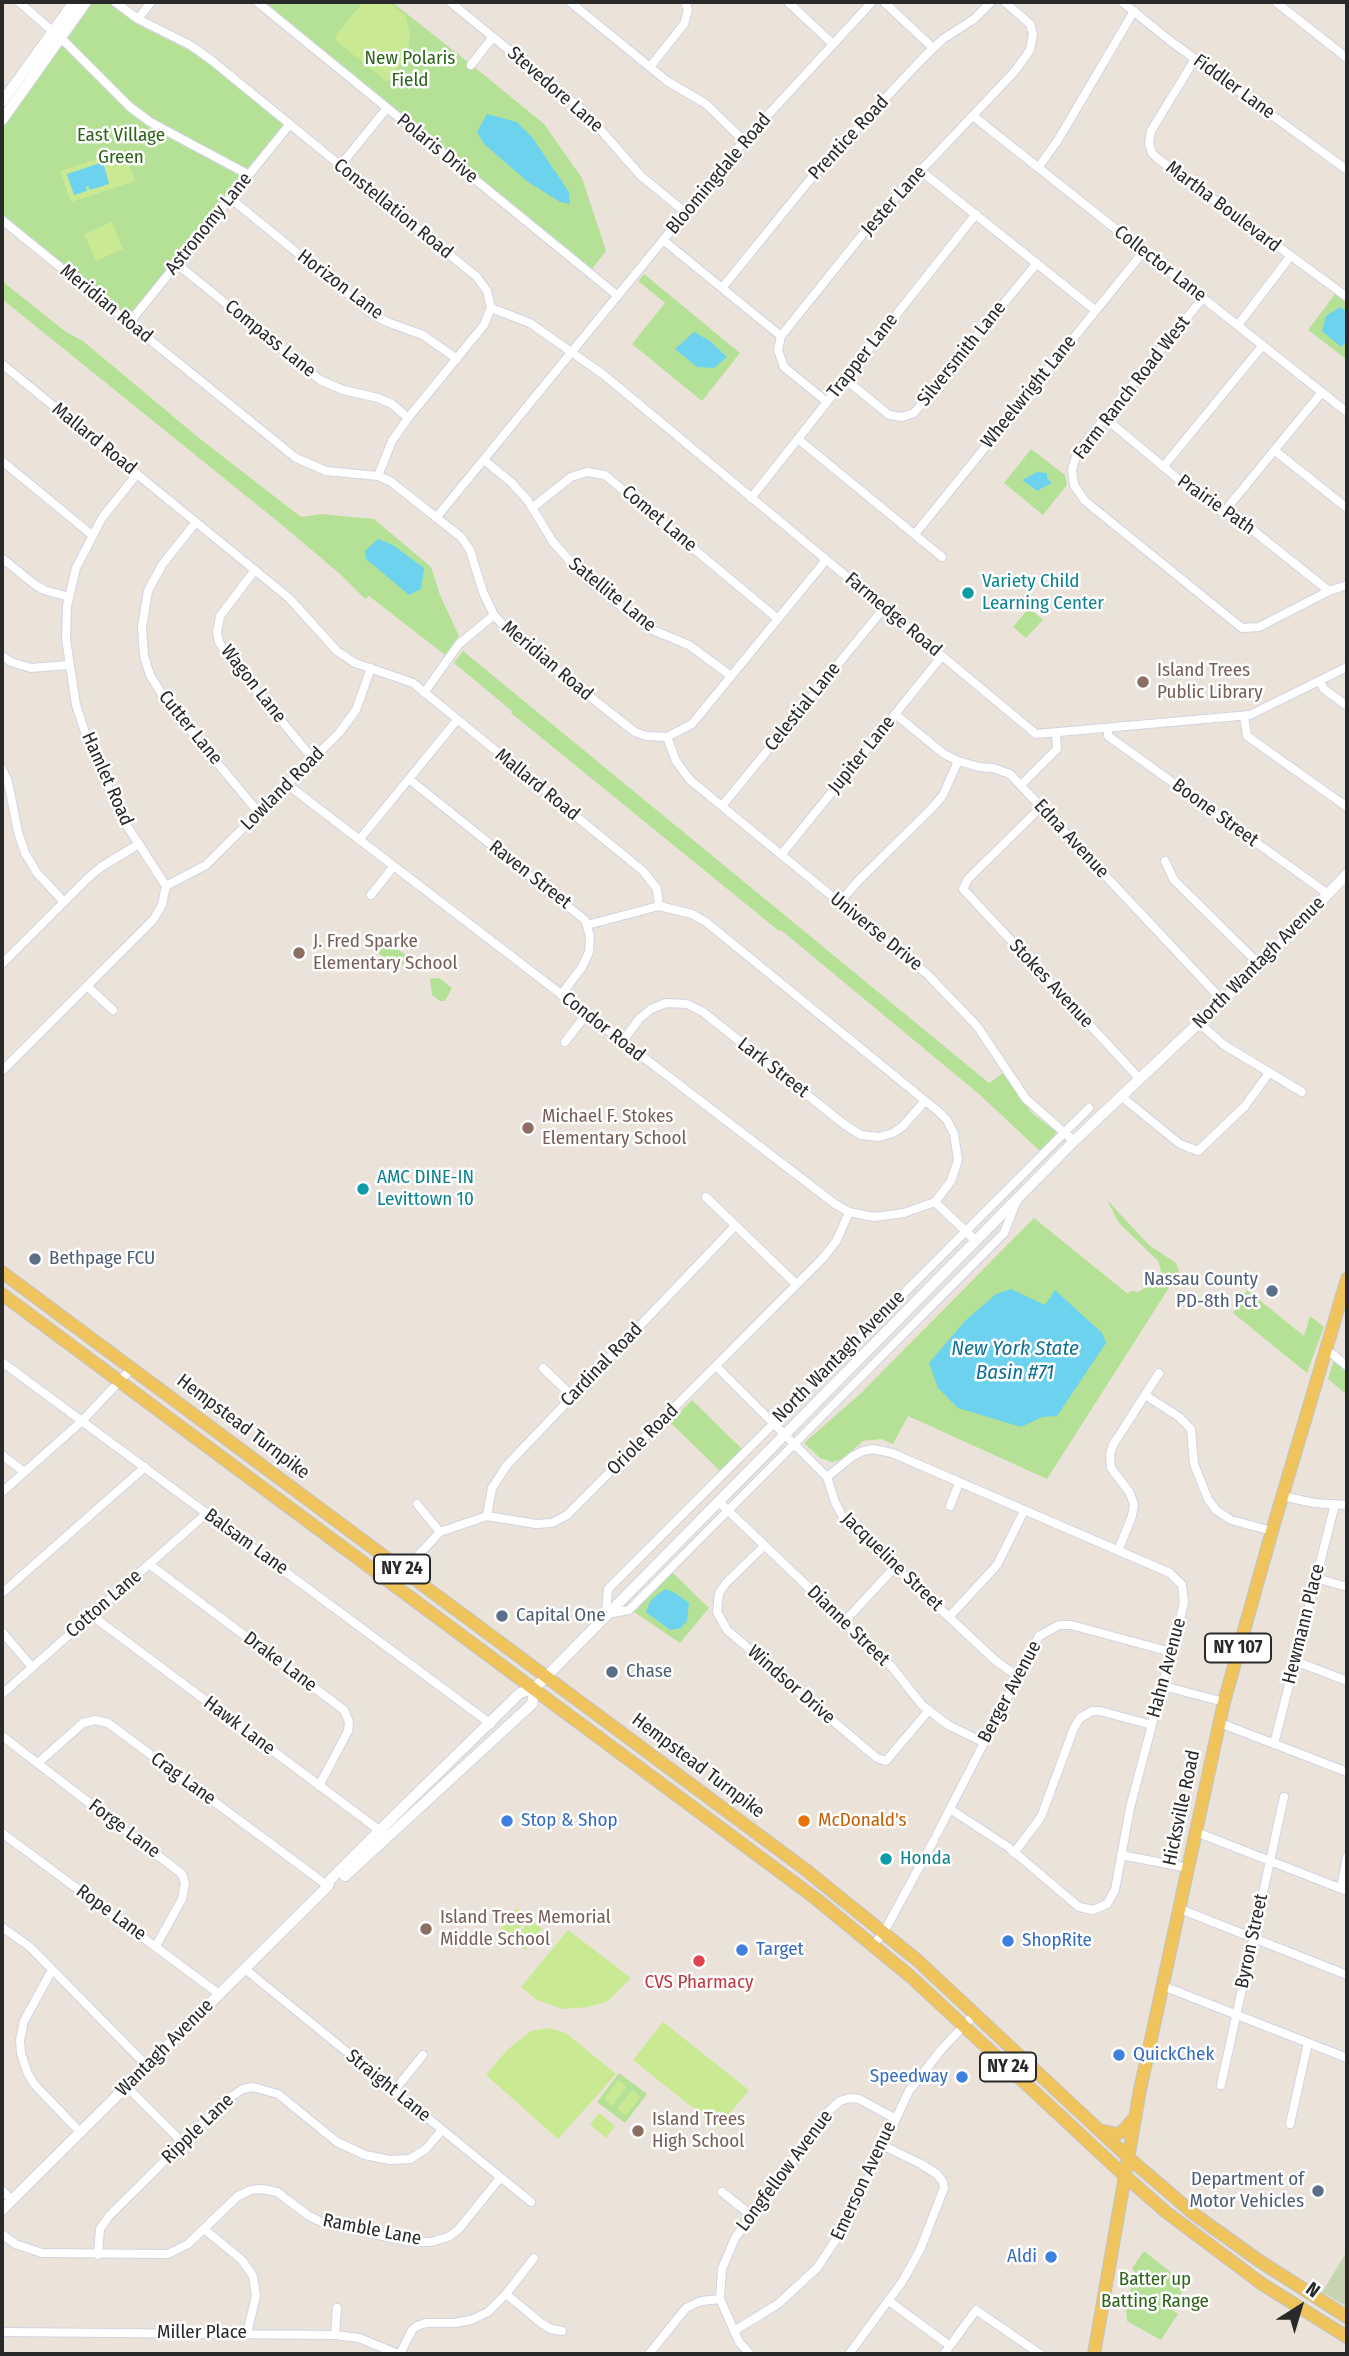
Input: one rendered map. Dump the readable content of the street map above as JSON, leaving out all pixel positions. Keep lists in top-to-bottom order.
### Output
{
  "streets": {
    "main road": [
      "North Wantagh Avenue",
      "Hempstead Turnpike",
      "NY 24",
      "NY 107",
      "Hicksville Road",
      "Wantagh Avenue"
    ],
    "street": [
      "Fiddler Lane",
      "Stevedore Lane",
      "Prentice Road",
      "Polaris Drive",
      "Bloomingdale Road",
      "Jester Lane",
      "Martha Boulevard",
      "Constellation Road",
      "Astronomy Lane",
      "Collector Lane",
      "Horizon Lane",
      "Meridian Road",
      "Compass Lane",
      "Silversmith Lane",
      "Trapper Lane",
      "Farm Ranch Road West",
      "Wheelwright Lane",
      "Mallard Road",
      "Prairie Path",
      "Comet Lane",
      "Satellite Lane",
      "Farmedge Road",
      "Wagon Lane",
      "Celestial Lane",
      "Cutter Lane",
      "Jupiter Lane",
      "Hamlet Road",
      "Lowland Road",
      "Boone Street",
      "Edna Avenue",
      "Raven Street",
      "Universe Drive",
      "Stokes Avenue",
      "Condor Road",
      "Lark Street",
      "Cardinal Road",
      "Oriole Road",
      "Balsam Lane",
      "Jacqueline Street",
      "Cotton Lane",
      "Hewmann Place",
      "Dianne Street",
      "Drake Lane",
      "Hahn Avenue",
      "Windsor Drive",
      "Berger Avenue",
      "Hawk Lane",
      "Crag Lane",
      "Forge Lane",
      "Rope Lane",
      "Byron Street",
      "Straight Lane",
      "Ripple Lane",
      "Longfellow Avenue",
      "Emerson Avenue",
      "Ramble Lane",
      "Miller Place"
    ]
  },
  "crossings": [
    ["Fiddler Lane", "Martha Boulevard"],
    ["Stevedore Lane", "Bloomingdale Road"],
    ["Polaris Drive", "Bloomingdale Road"],
    ["Bloomingdale Road", "Meridian Road"],
    ["Bloomingdale Road", "Satellite Lane"],
    ["Bloomingdale Road", "Farmedge Road"],
    ["Jester Lane", "Collector Lane"],
    ["Constellation Road", "Astronomy Lane"],
    ["Constellation Road", "Farmedge Road"],
    ["Astronomy Lane", "Horizon Lane"],
    ["Astronomy Lane", "Meridian Road"],
    ["Astronomy Lane", "Compass Lane"],
    ["Collector Lane", "Farm Ranch Road West"],
    ["Collector Lane", "Wheelwright Lane"],
    ["Meridian Road", "Universe Drive"],
    ["Silversmith Lane", "Trapper Lane"],
    ["Trapper Lane", "Farmedge Road"],
    ["Farm Ranch Road West", "Prairie Path"],
    ["Mallard Road", "Wagon Lane"],
    ["Mallard Road", "Cutter Lane"],
    ["Mallard Road", "Hamlet Road"],
    ["Mallard Road", "Lowland Road"],
    ["Comet Lane", "Satellite Lane"],
    ["Farmedge Road", "Celestial Lane"],
    ["Farmedge Road", "Jupiter Lane"],
    ["Farmedge Road", "Boone Street"],
    ["Wagon Lane", "Lowland Road"],
    ["Celestial Lane", "Universe Drive"],
    ["Cutter Lane", "Lowland Road"],
    ["Jupiter Lane", "Edna Avenue"],
    ["Jupiter Lane", "Universe Drive"],
    ["Hamlet Road", "Lowland Road"],
    ["Lowland Road", "Condor Road"],
    ["Boone Street", "North Wantagh Avenue"],
    ["Edna Avenue", "North Wantagh Avenue"],
    ["Edna Avenue", "Stokes Avenue"],
    ["Raven Street", "Condor Road"],
    ["Universe Drive", "North Wantagh Avenue"],
    ["North Wantagh Avenue", "Stokes Avenue"],
    ["North Wantagh Avenue", "Hempstead Turnpike"],
    ["North Wantagh Avenue", "Jacqueline Street"],
    ["North Wantagh Avenue", "Dianne Street"],
    ["North Wantagh Avenue", "Wantagh Avenue"],
    ["Condor Road", "Lark Street"],
    ["Condor Road", "Oriole Road"],
    ["Cardinal Road", "Oriole Road"],
    ["Hempstead Turnpike", "Oriole Road"],
    ["Hempstead Turnpike", "Berger Avenue"],
    ["Hempstead Turnpike", "Hicksville Road"],
    ["Hempstead Turnpike", "Wantagh Avenue"],
    ["Hempstead Turnpike", "Emerson Avenue"],
    ["Oriole Road", "Jacqueline Street"],
    ["Balsam Lane", "Cotton Lane"],
    ["Balsam Lane", "Wantagh Avenue"],
    ["Jacqueline Street", "Hahn Avenue"],
    ["Jacqueline Street", "Berger Avenue"],
    ["Cotton Lane", "Drake Lane"],
    ["Cotton Lane", "Hawk Lane"],
    ["Dianne Street", "Windsor Drive"],
    ["Dianne Street", "Berger Avenue"],
    ["Drake Lane", "Hawk Lane"],
    ["Hahn Avenue", "Berger Avenue"],
    ["Hawk Lane", "Wantagh Avenue"],
    ["Crag Lane", "Forge Lane"],
    ["Crag Lane", "Wantagh Avenue"],
    ["Forge Lane", "Rope Lane"],
    ["Rope Lane", "Wantagh Avenue"],
    ["Wantagh Avenue", "Straight Lane"],
    ["Straight Lane", "Ripple Lane"],
    ["Straight Lane", "Ramble Lane"],
    ["Ripple Lane", "Ramble Lane"],
    ["Longfellow Avenue", "Emerson Avenue"]
  ],
  "water": ["New York State Basin #71"],
  "parks": ["New Polaris Field", "East Village Green", "Batter up Batting Range"],
  "places": [
    "Variety Child Learning Center",
    "Island Trees Public Library",
    "J. Fred Sparke Elementary School",
    "Michael F. Stokes Elementary School",
    "AMC DINE-IN Levittown 10",
    "Bethpage FCU",
    "Nassau County PD-8th Pct",
    "Capital One",
    "Chase",
    "Stop & Shop",
    "McDonald's",
    "Honda",
    "Island Trees Memorial Middle School",
    "ShopRite",
    "Target",
    "CVS Pharmacy",
    "QuickChek",
    "Speedway",
    "Island Trees High School",
    "Department of Motor Vehicles",
    "Aldi"
  ],
  "north": "top right"
}
